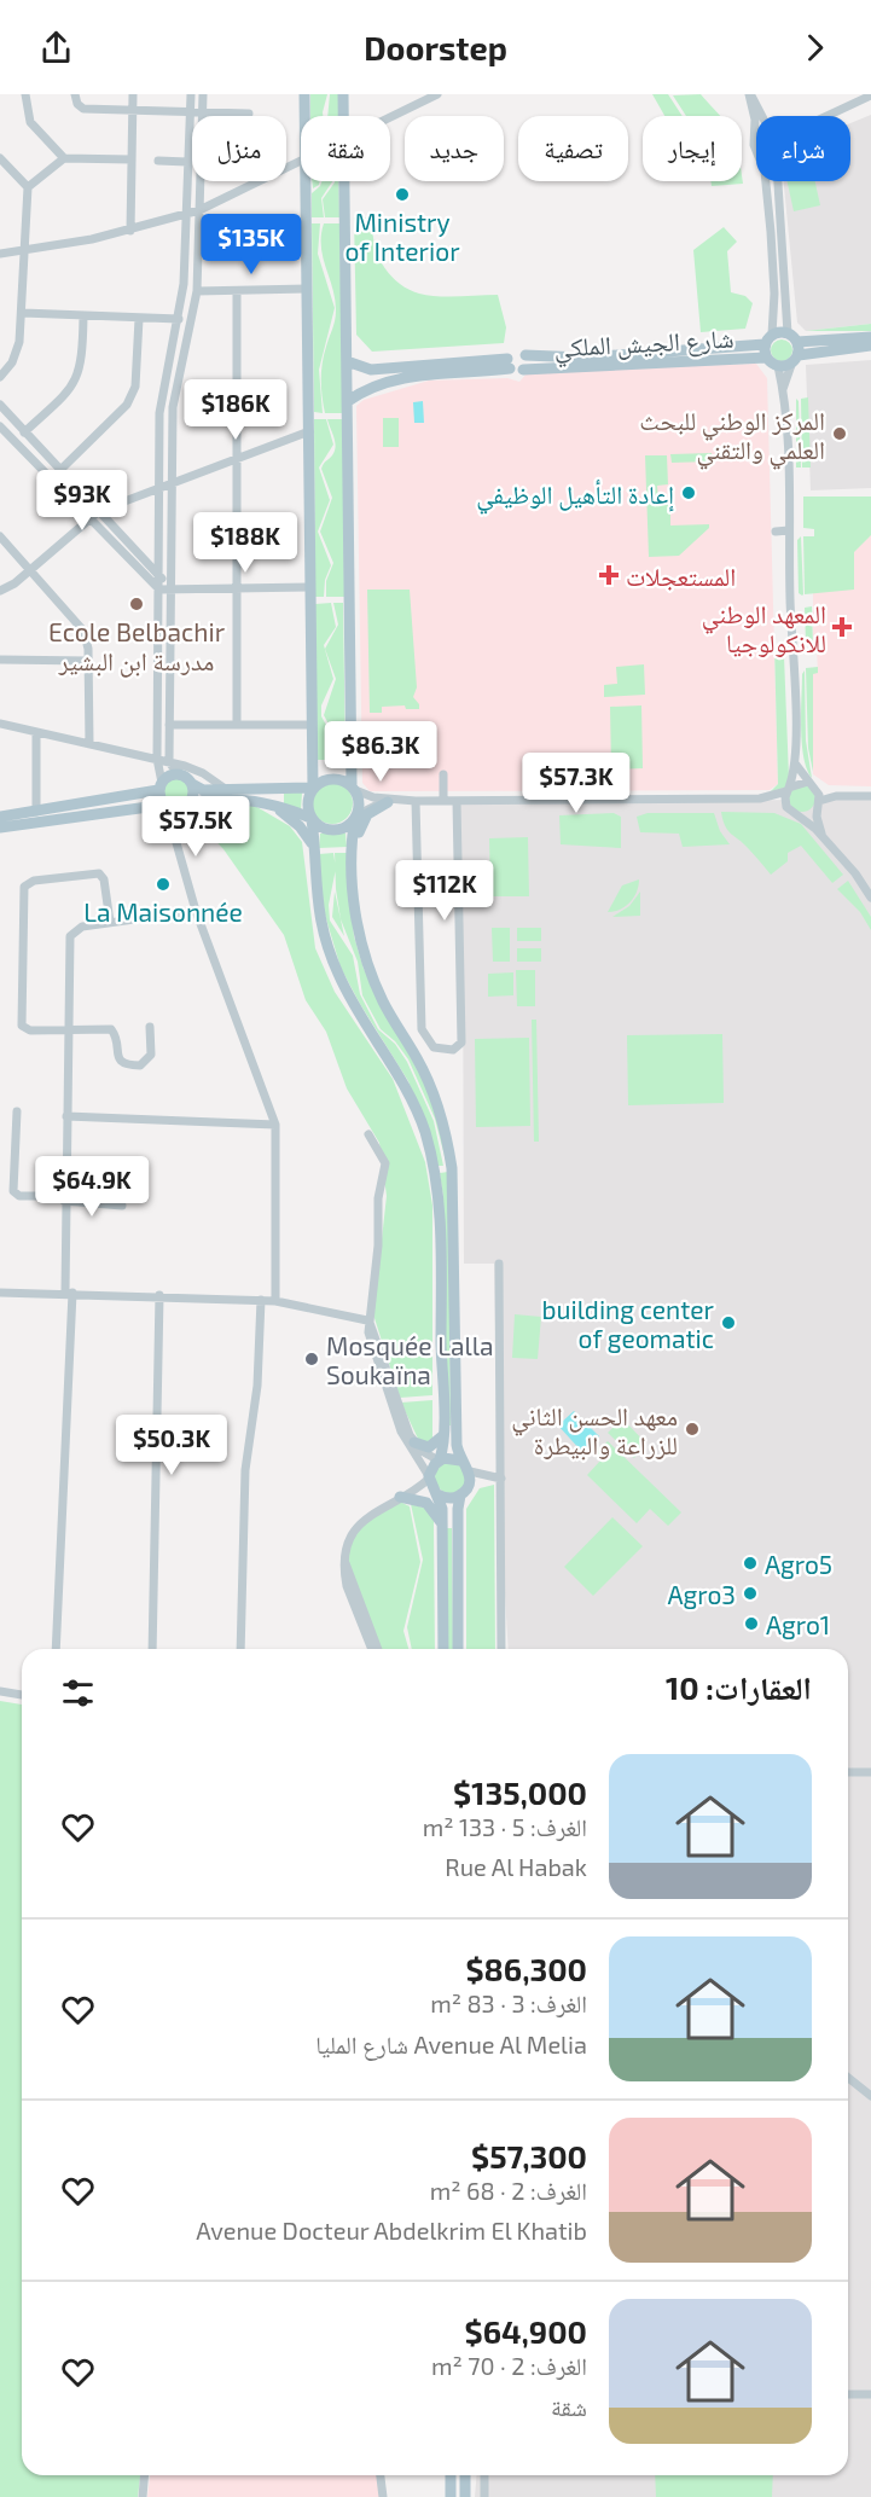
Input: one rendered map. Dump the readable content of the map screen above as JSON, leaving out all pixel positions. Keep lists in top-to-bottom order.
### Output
{
  "streets": {
    "main road": ["شارع الجيش الملكي"]
  },
  "places": {
    "other": [
      "Ministry of Interior",
      "المركز الوطني للبحث العلمي والتقني",
      "إعادة التأهيل الوظيفي",
      "Ecole Belbachir مدرسة ابن البشير",
      "La Maisonnée",
      "building center of geomatic",
      "Mosquée Lalla Soukaïna",
      "معهد الحسن الثاني للزراعة والبيطرة",
      "Agro5",
      "Agro3",
      "Agro1"
    ],
    "health": ["المستعجلات", "المعهد الوطني للانكولوجيا"]
  },
  "page": {
    "header": "Doorstep",
    "chip": [
      "شراء",
      "إيجار",
      "تصفية",
      "جديد",
      "شقة",
      "منزل"
    ],
    "price": [
      "$135K",
      "$186K",
      "$93K",
      "$188K",
      "$86.3K",
      "$57.3K",
      "$57.5K",
      "$112K",
      "$64.9K",
      "$50.3K"
    ],
    "heading": "العقارات: 10",
    "list": [
      {
        "name": "$135,000",
        "note": "الغرف: 5 · 133 m² · Rue Al Habak"
      },
      {
        "name": "$86,300",
        "note": "الغرف: 3 · 83 m² · Avenue Al Melia شارع المليا"
      },
      {
        "name": "$57,300",
        "note": "الغرف: 2 · 68 m² · Avenue Docteur Abdelkrim El Khatib"
      },
      {
        "name": "$64,900",
        "note": "الغرف: 2 · 70 m² · شقة"
      }
    ]
  }
}
